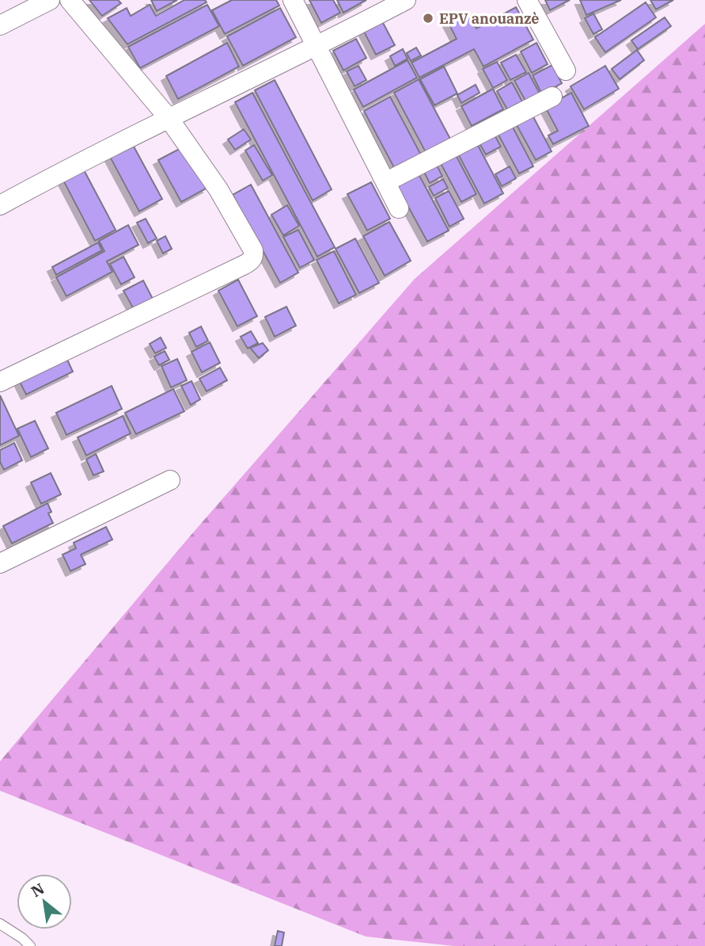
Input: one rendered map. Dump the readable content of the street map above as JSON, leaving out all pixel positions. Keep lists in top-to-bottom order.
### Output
{
  "places": ["EPV anouanzè"],
  "north": "top left"
}
